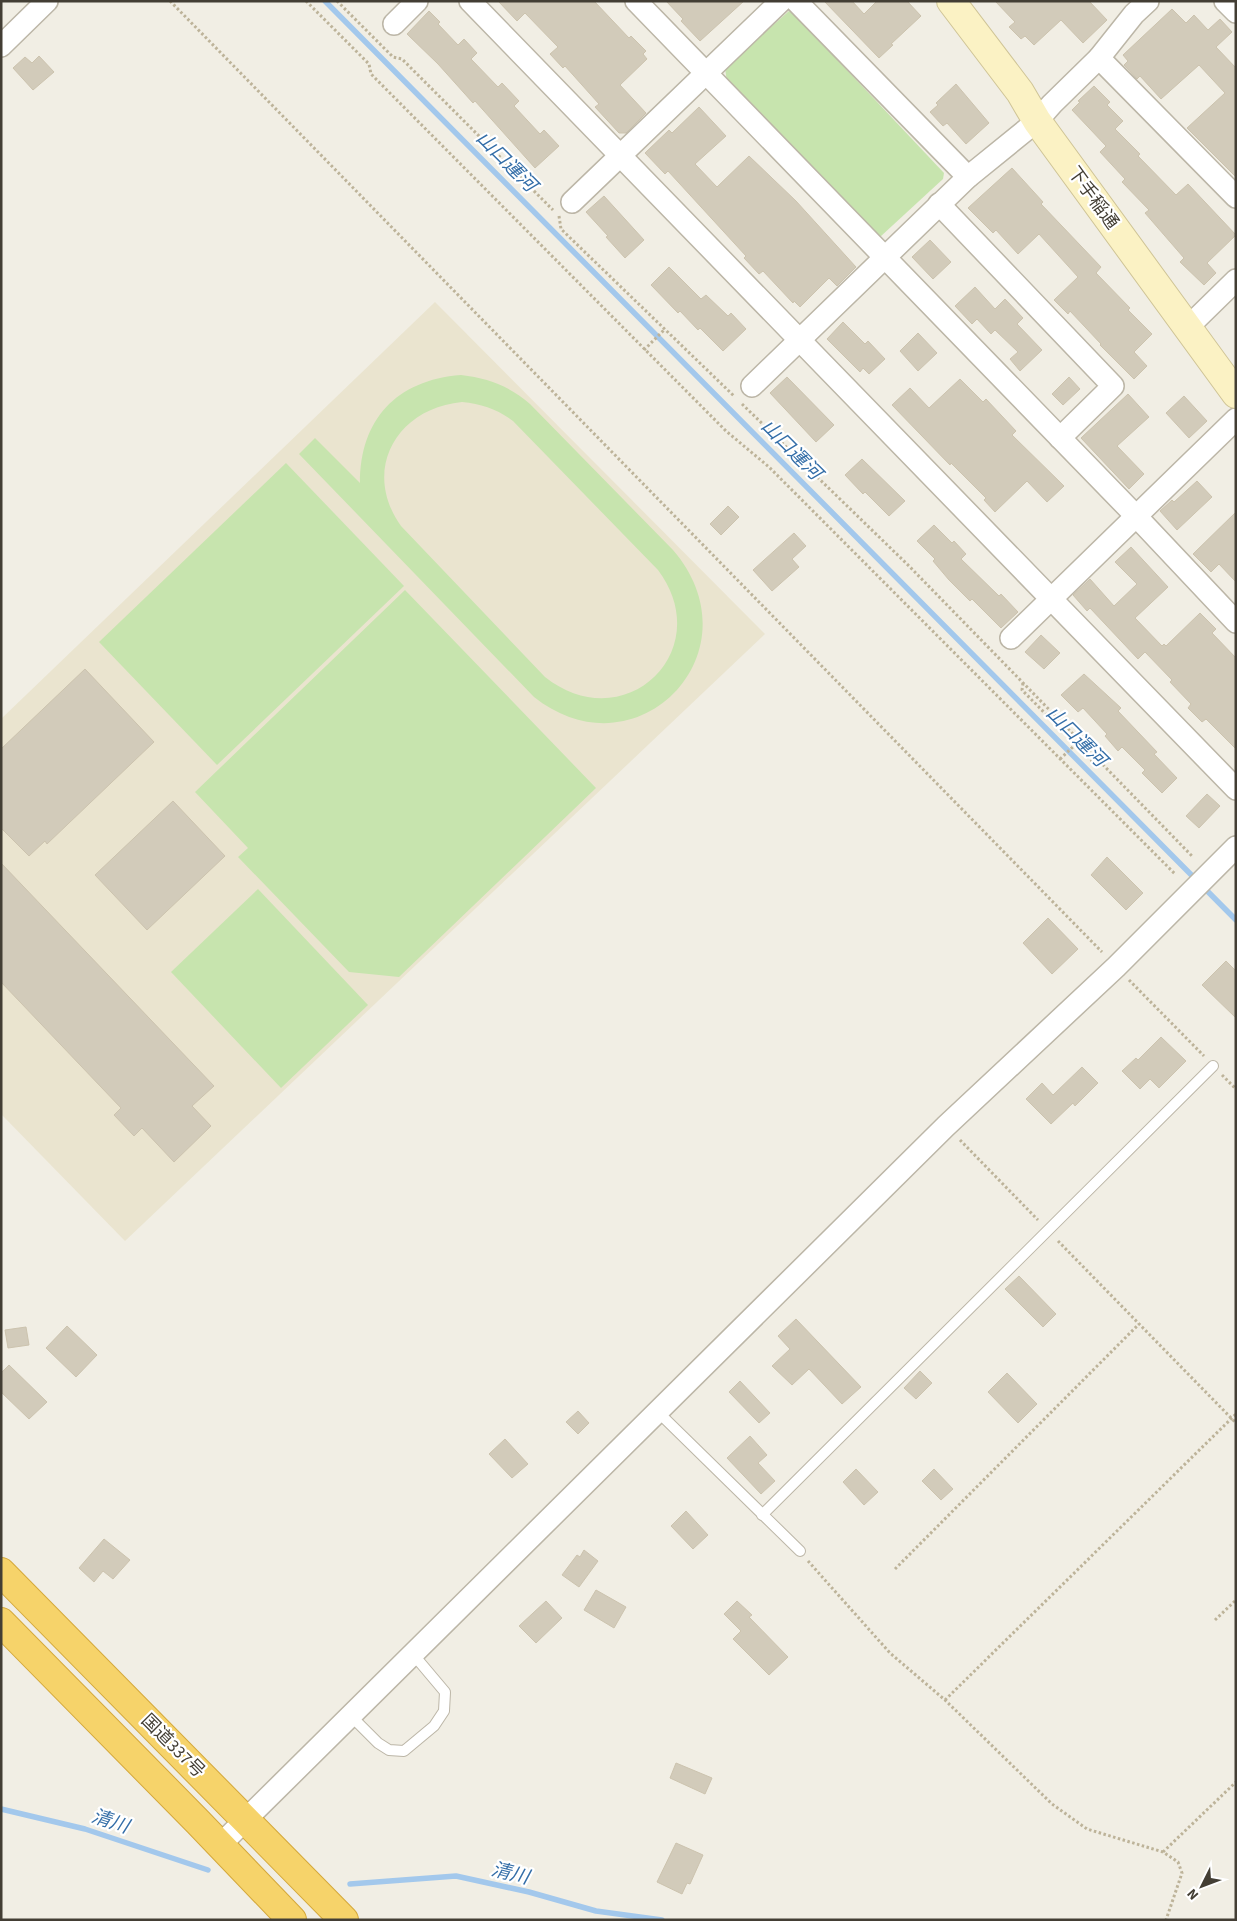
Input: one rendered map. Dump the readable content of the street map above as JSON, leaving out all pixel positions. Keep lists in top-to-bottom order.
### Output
{
  "streets": {
    "highway": ["国道337号"],
    "street": ["下手稲通"]
  },
  "water": ["山口運河", "清川"],
  "north": "bottom left"
}
